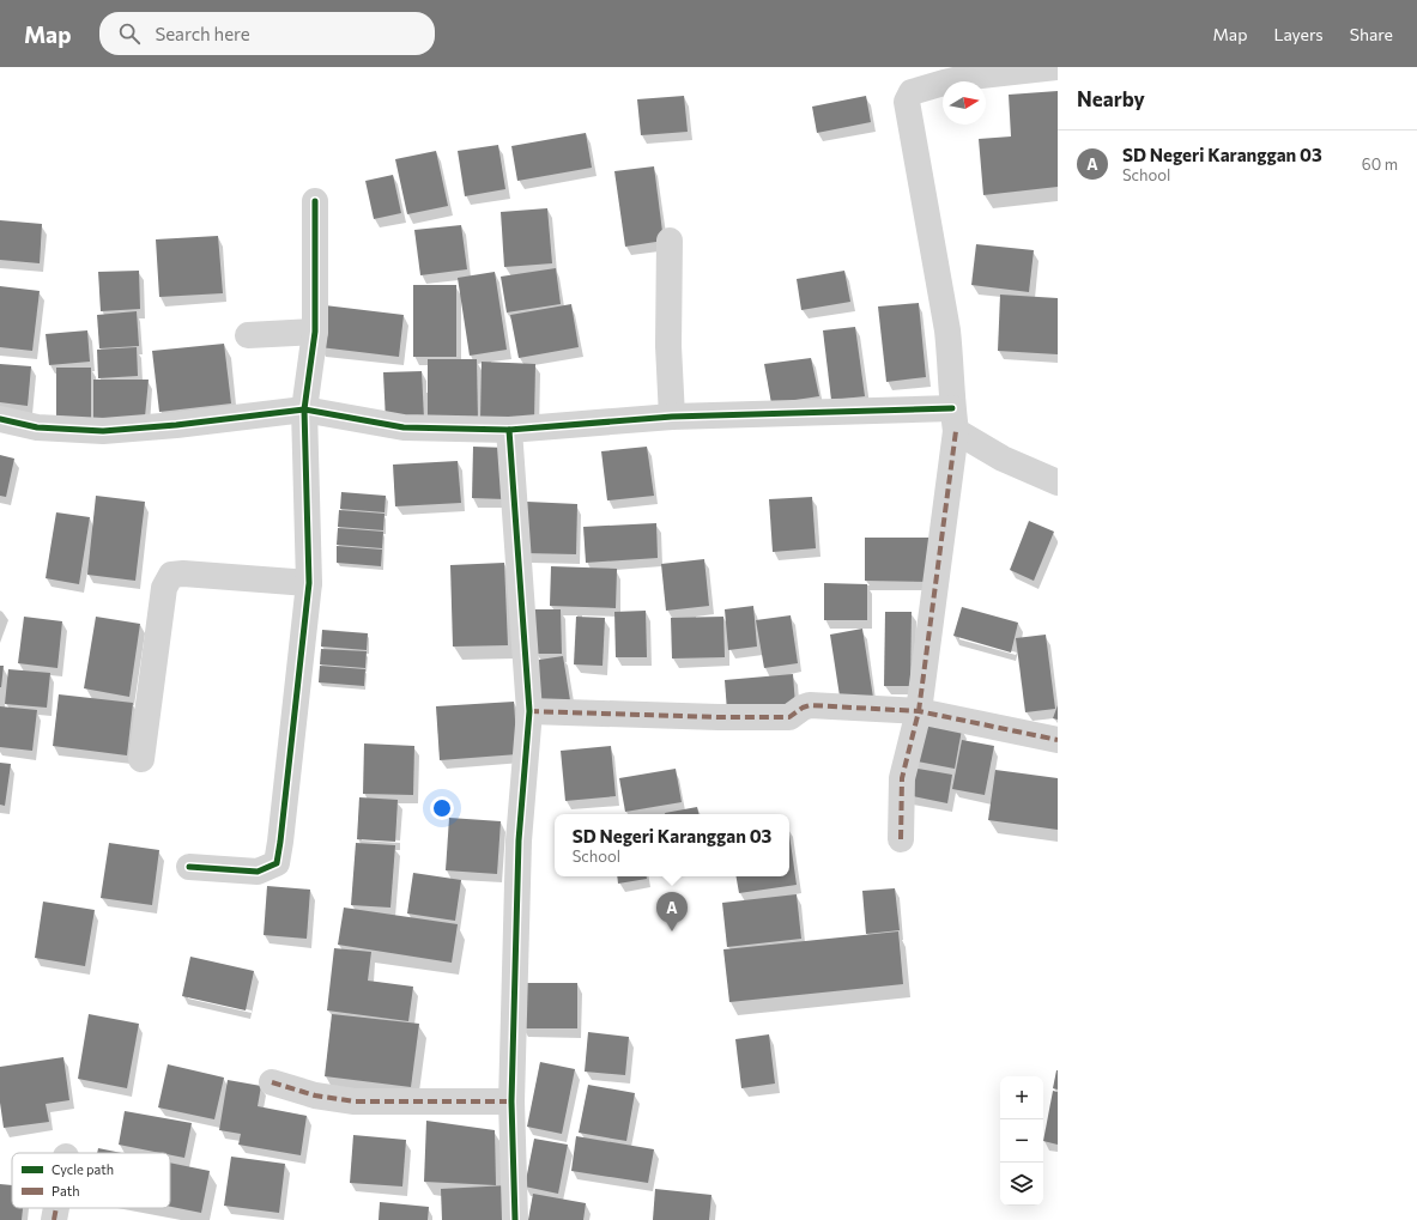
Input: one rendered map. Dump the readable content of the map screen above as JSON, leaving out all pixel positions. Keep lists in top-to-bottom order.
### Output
{
  "legend": ["Cycle path", "Path"],
  "north": "right",
  "page": {
    "header": "Map",
    "search": "Search here",
    "nav": ["Map", "Layers", "Share"],
    "heading": "Nearby",
    "list": [
      {
        "mark": "A",
        "name": "SD Negeri Karanggan 03",
        "note": "School",
        "value": "60 m"
      }
    ],
    "popup": ["SD Negeri Karanggan 03", "School"],
    "pins": "A",
    "map_buttons": ["+", "−"]
  }
}
